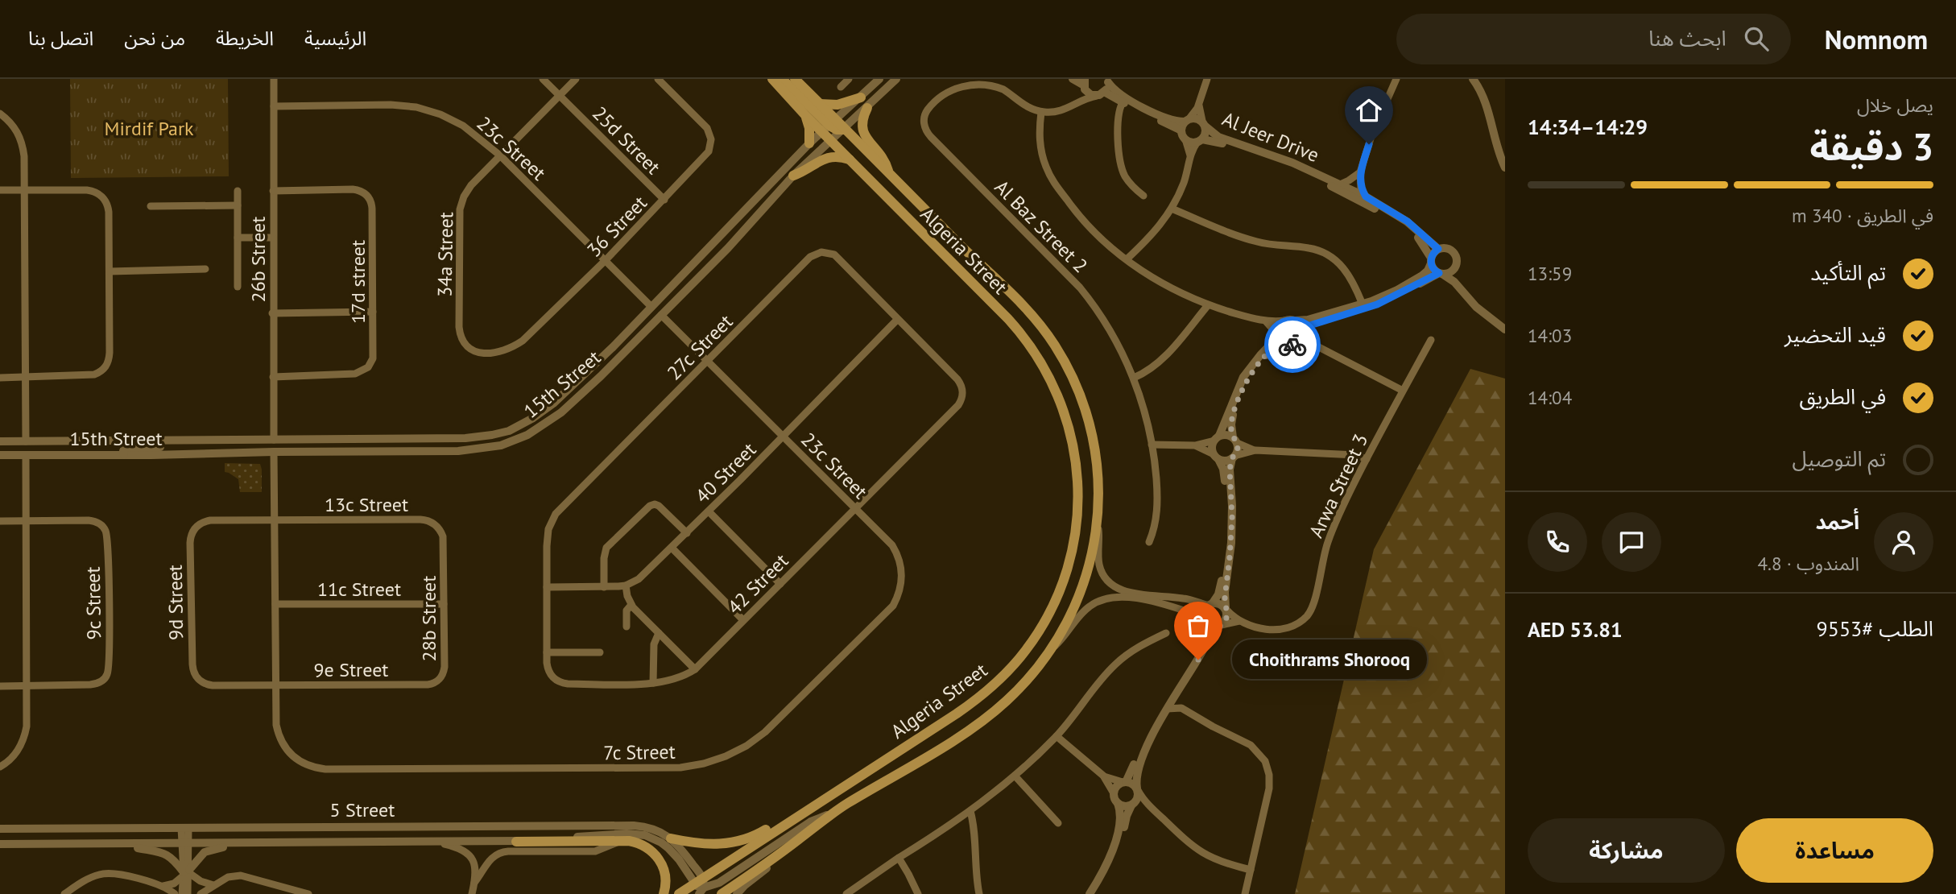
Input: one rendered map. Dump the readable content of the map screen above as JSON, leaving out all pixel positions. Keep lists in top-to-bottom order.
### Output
{
  "streets": {
    "main road": ["Algeria Street"],
    "street": [
      "Al Jeer Drive",
      "25d Street",
      "23c Street",
      "36 Street",
      "Al Baz Street 2",
      "34a Street",
      "26b Street",
      "17d street",
      "27c Street",
      "15th Street",
      "40 Street",
      "Arwa Street 3",
      "13c Street",
      "42 Street",
      "11c Street",
      "9d Street",
      "9c Street",
      "28b Street",
      "9e Street",
      "7c Street",
      "5 Street"
    ]
  },
  "crossings": [
    ["25d Street", "36 Street"],
    ["25d Street", "34a Street"],
    ["23c Street", "36 Street"],
    ["23c Street", "34a Street"],
    ["23c Street", "26b Street"],
    ["23c Street", "27c Street"],
    ["23c Street", "15th Street"],
    ["23c Street", "40 Street"],
    ["23c Street", "42 Street"],
    ["23c Street", "7c Street"],
    ["36 Street", "34a Street"],
    ["Algeria Street", "15th Street"],
    ["Algeria Street", "5 Street"],
    ["26b Street", "17d street"],
    ["26b Street", "15th Street"],
    ["27c Street", "40 Street"],
    ["27c Street", "42 Street"],
    ["13c Street", "9d Street"],
    ["13c Street", "28b Street"],
    ["11c Street", "28b Street"],
    ["9d Street", "9e Street"],
    ["9d Street", "7c Street"],
    ["28b Street", "9e Street"],
    ["9e Street", "7c Street"]
  ],
  "parks": ["Mirdif Park"],
  "places": ["Choithrams Shorooq"],
  "page": {
    "header": "Nomnom",
    "search": "ابحث هنا",
    "nav": [
      "الرئيسية",
      "الخريطة",
      "من نحن",
      "اتصل بنا"
    ],
    "heading": ["3 دقيقة", "يصل خلال", "14:29–14:34"],
    "panel": [
      "أحمد",
      "المندوب · 4.8",
      "الطلب #9553",
      "AED 53.81"
    ],
    "bar": "في الطريق · 340 m",
    "list": [
      ["تم التأكيد", "13:59"],
      ["قيد التحضير", "14:03"],
      ["في الطريق", "14:04"],
      "تم التوصيل"
    ],
    "bubble": "Choithrams Shorooq",
    "buttons": ["مساعدة", "مشاركة"]
  }
}
